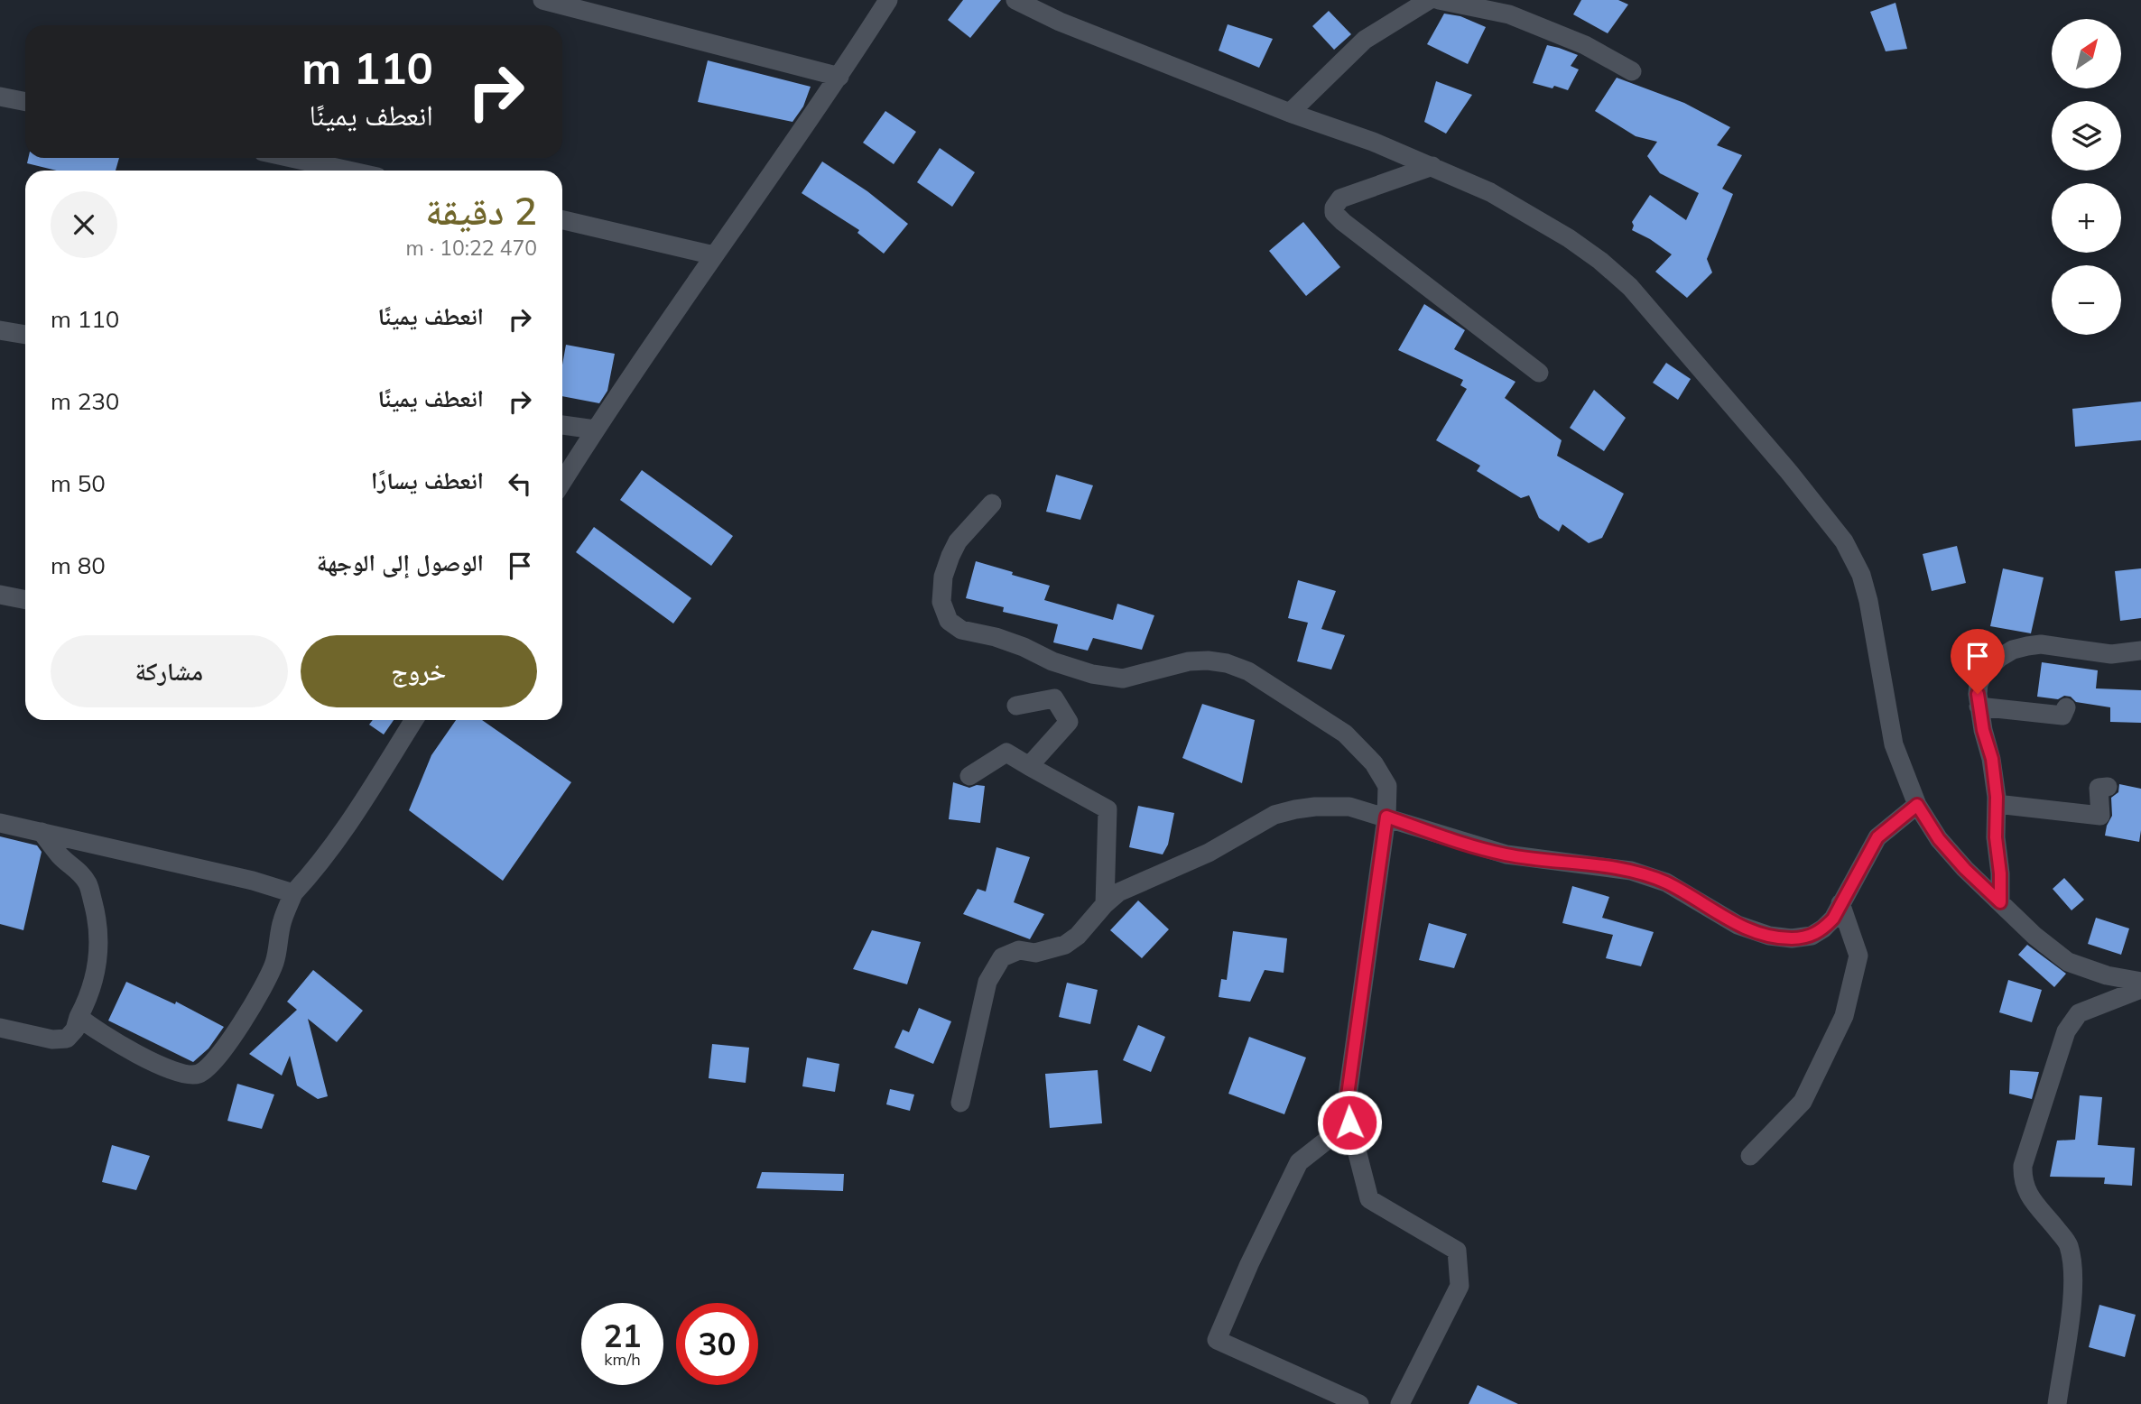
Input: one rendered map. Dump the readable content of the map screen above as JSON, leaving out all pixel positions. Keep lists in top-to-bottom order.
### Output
{
  "north": "top right",
  "page": {
    "map_buttons": ["+", "−"],
    "turn": ["110 m", "انعطف يمينًا"],
    "heading": ["2 دقيقة", "470 m · 10:22"],
    "list": [
      {
        "name": "انعطف يمينًا",
        "value": "110 m"
      },
      {
        "name": "انعطف يمينًا",
        "value": "230 m"
      },
      {
        "name": "انعطف يسارًا",
        "value": "50 m"
      },
      {
        "name": "الوصول إلى الوجهة",
        "value": "80 m"
      }
    ],
    "buttons": ["خروج", "مشاركة"],
    "speed": "21 km/h",
    "limit": "30"
  }
}
